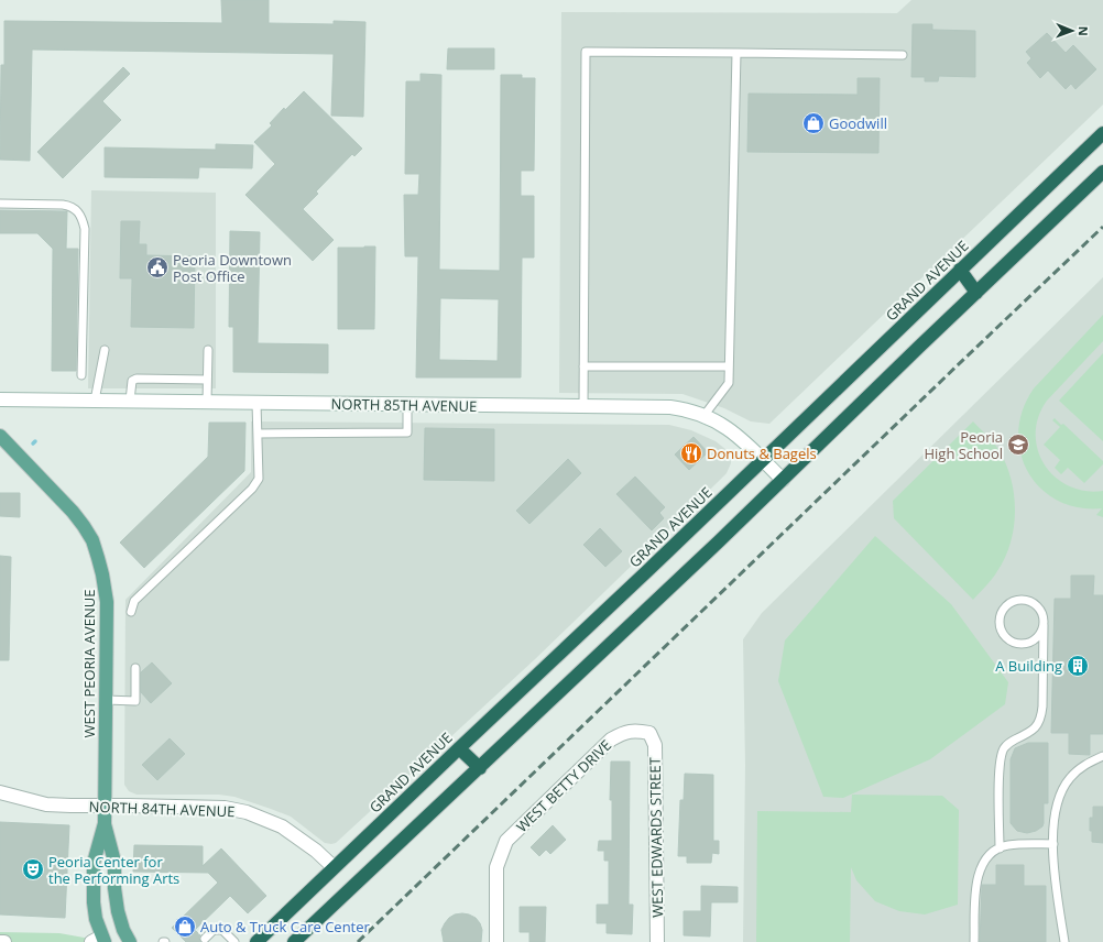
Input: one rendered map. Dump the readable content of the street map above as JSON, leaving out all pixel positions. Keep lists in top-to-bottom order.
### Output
{
  "streets": {
    "highway": ["GRAND AVENUE"],
    "main road": ["WEST PEORIA AVENUE"],
    "street": [
      "NORTH 85TH AVENUE",
      "WEST BETTY DRIVE",
      "NORTH 84TH AVENUE",
      "WEST EDWARDS STREET"
    ]
  },
  "crossings": [
    ["GRAND AVENUE", "NORTH 85TH AVENUE"],
    ["GRAND AVENUE", "NORTH 84TH AVENUE"],
    ["WEST PEORIA AVENUE", "NORTH 84TH AVENUE"],
    ["WEST BETTY DRIVE", "WEST EDWARDS STREET"]
  ],
  "places": {
    "shop": ["Goodwill", "Auto & Truck Care Center"],
    "public building": ["Peoria Downtown Post Office"],
    "school or university": ["Peoria High School"],
    "restaurant": ["Donuts & Bagels"],
    "building": ["A Building"],
    "theatre": ["Peoria Center for the Performing Arts"]
  },
  "north": "right"
}
